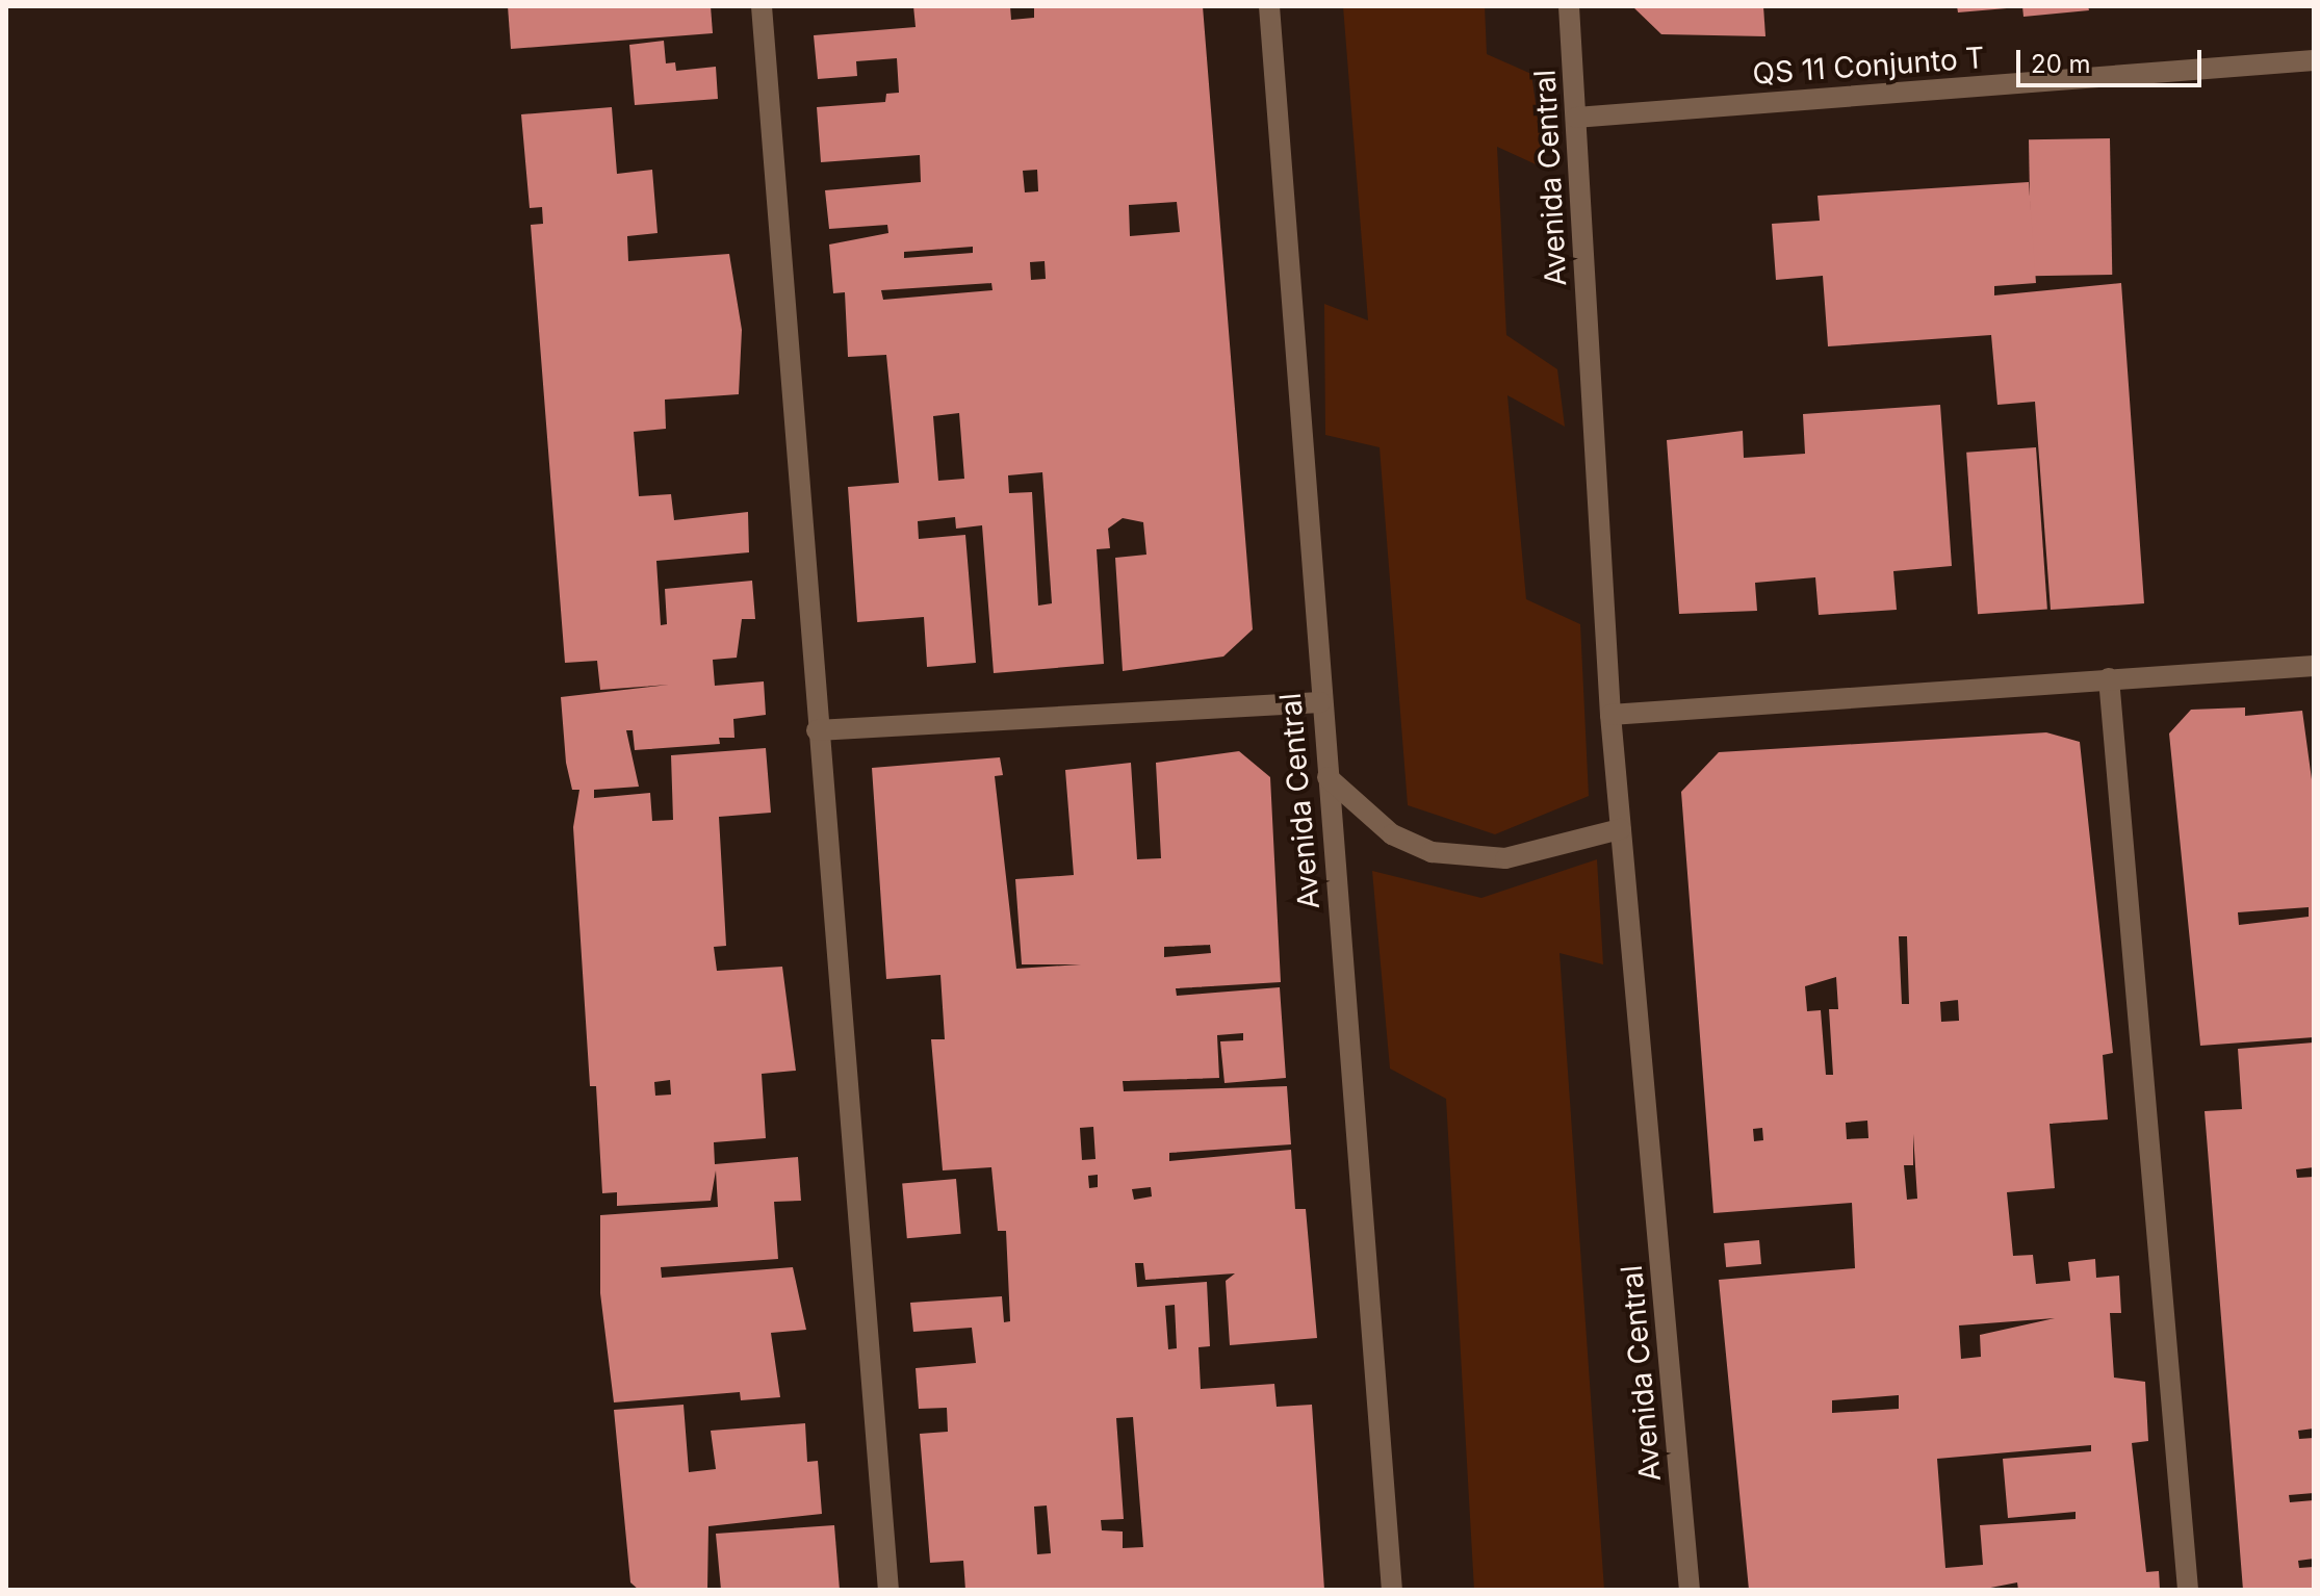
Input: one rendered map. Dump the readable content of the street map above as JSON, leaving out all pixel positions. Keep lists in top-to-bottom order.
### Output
{
  "streets": {
    "street": ["QS 11 Conjunto T", "Avenida Central"]
  },
  "crossings": [
    ["QS 11 Conjunto T", "Avenida Central"]
  ],
  "scale_bar": "20 m"
}
